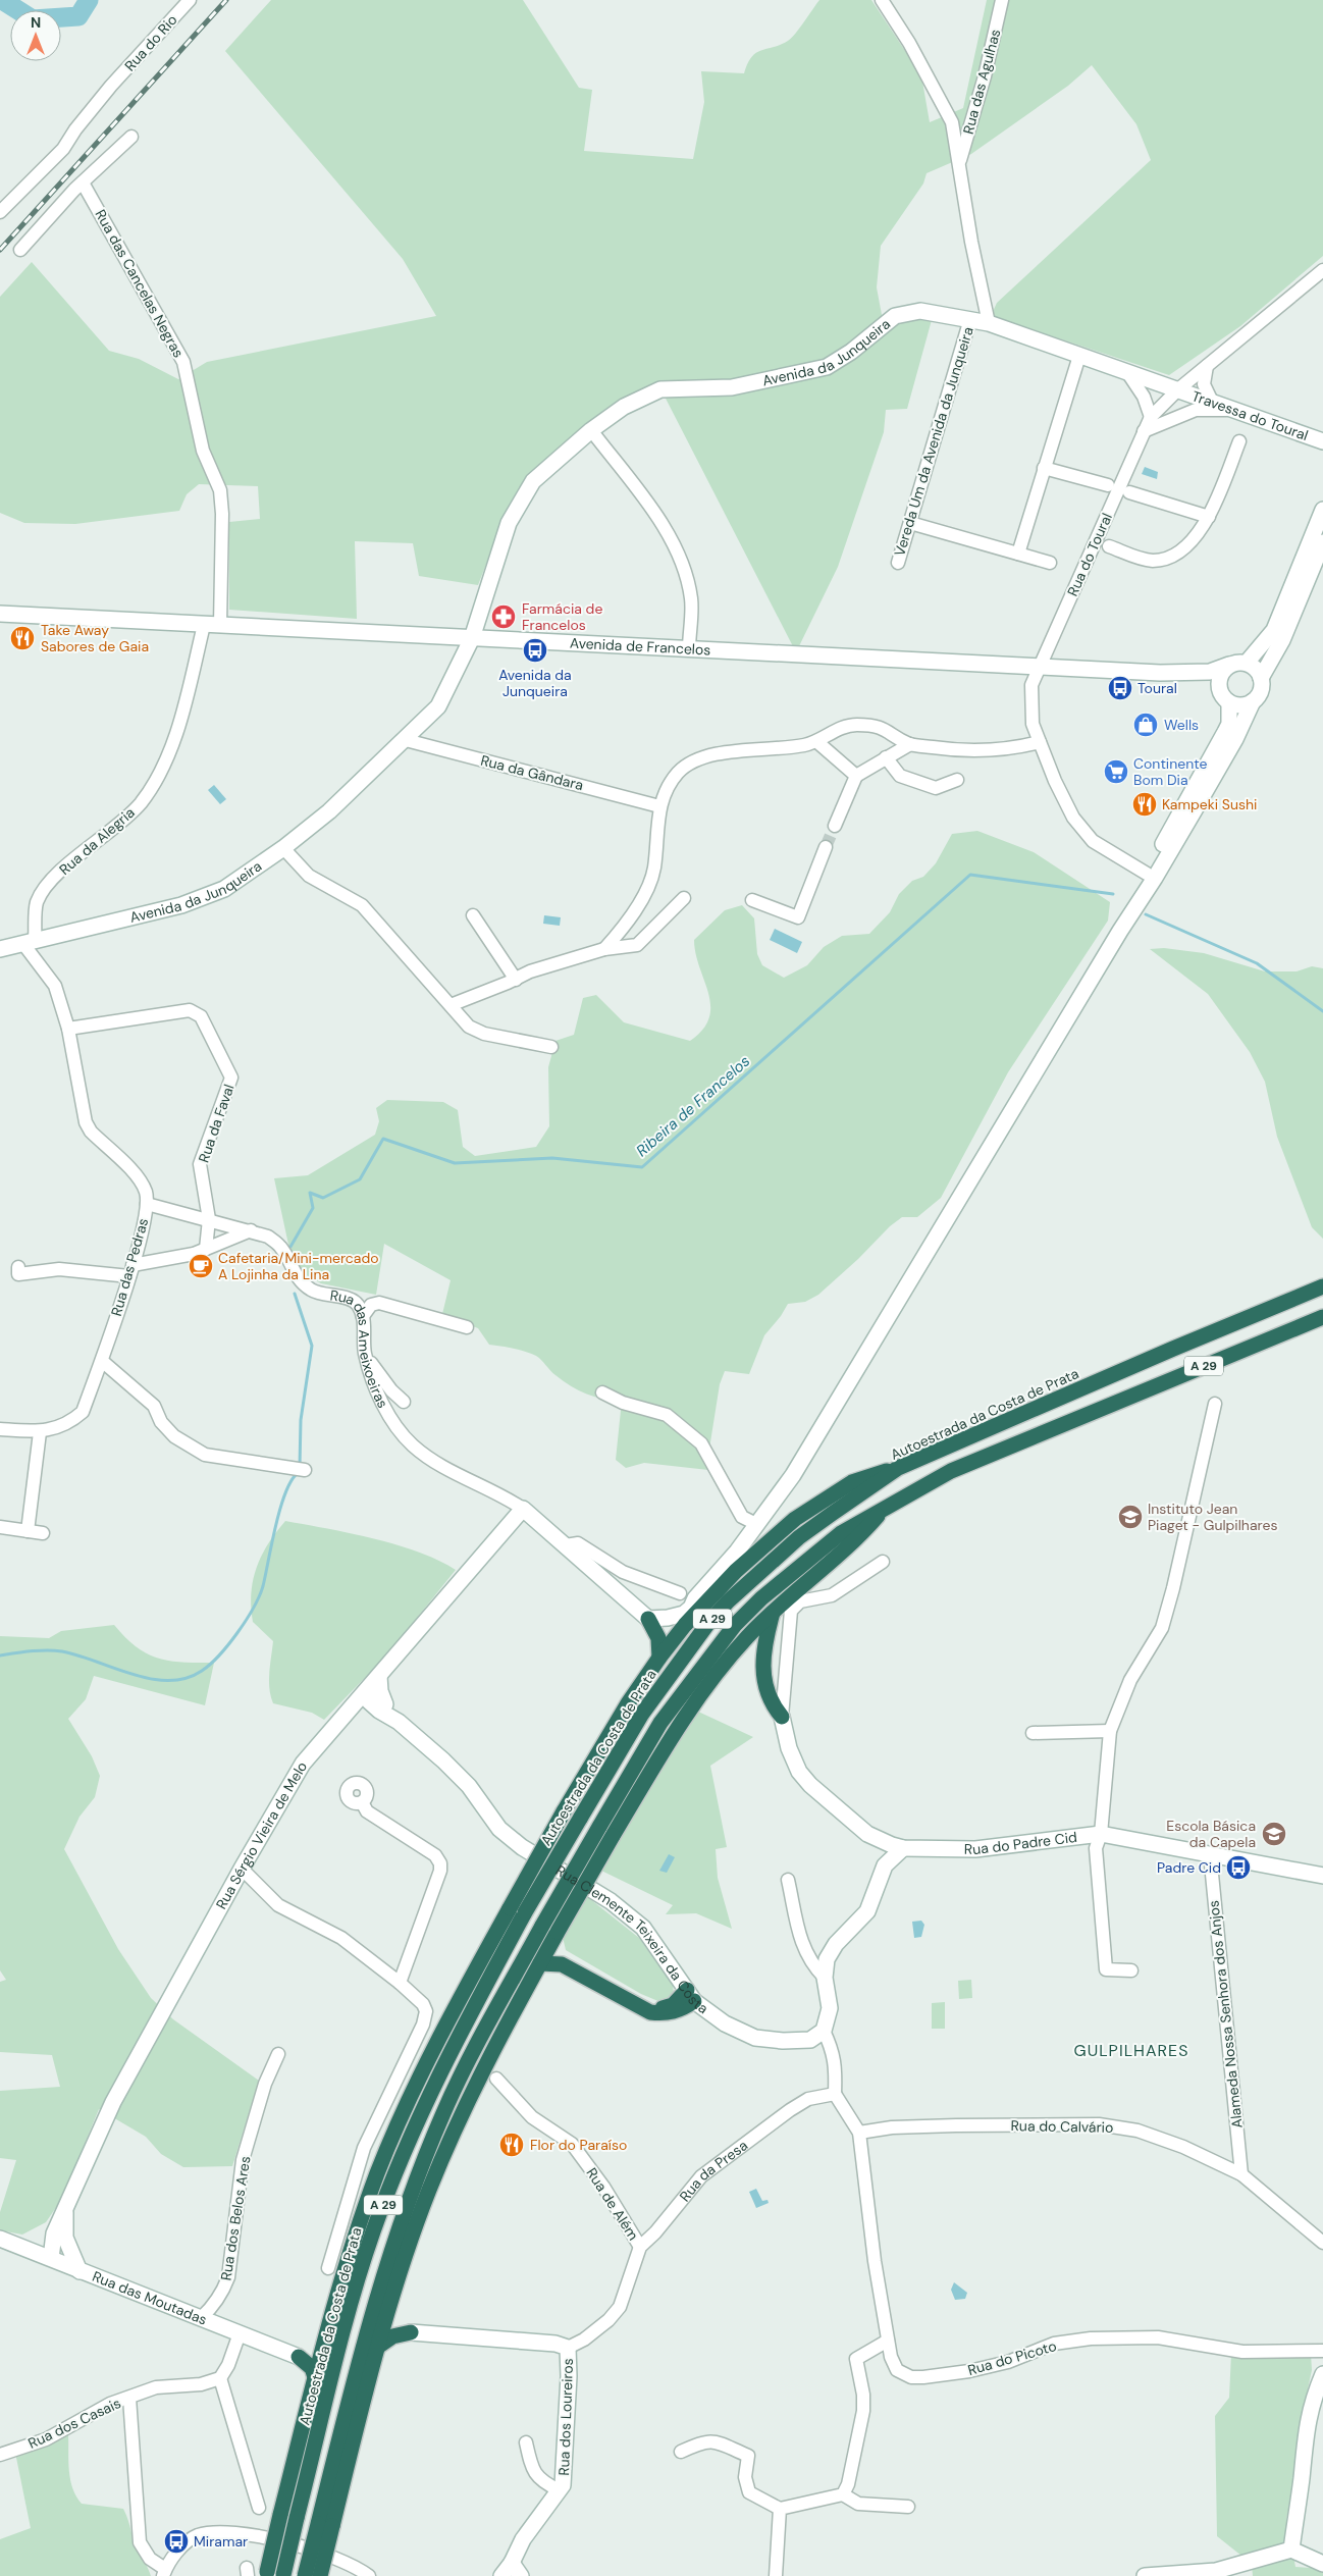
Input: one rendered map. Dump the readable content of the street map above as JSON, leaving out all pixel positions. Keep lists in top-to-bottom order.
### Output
{
  "streets": {
    "highway": ["A 29", "Autoestrada da Costa de Prata"],
    "main road": [
      "Avenida da Junqueira",
      "Travessa do Toural",
      "Avenida de Francelos",
      "Rua das Ameixoeiras",
      "Rua Sérgio Vieira de Melo",
      "Rua do Padre Cid",
      "Rua Clemente Teixeira da Costa",
      "Rua das Moutadas",
      "Rua dos Loureiros"
    ],
    "street": [
      "Rua do Rio",
      "Rua das Agulhas",
      "Rua das Cancelas Negras",
      "Vereda Um da Avenida da Junqueira",
      "Rua do Toural",
      "Rua da Gândara",
      "Rua da Alegria",
      "Rua da Faval",
      "Rua das Pedras",
      "Alameda Nossa Senhora dos Anjos",
      "Rua do Calvário",
      "Rua da Presa",
      "Rua de Além",
      "Rua dos Belos Ares",
      "Rua do Picoto",
      "Rua dos Casais"
    ]
  },
  "crossings": [
    ["Rua das Cancelas Negras", "Avenida de Francelos"],
    ["Avenida da Junqueira", "Travessa do Toural"],
    ["Avenida da Junqueira", "Vereda Um da Avenida da Junqueira"],
    ["Avenida da Junqueira", "Rua do Toural"],
    ["Avenida da Junqueira", "Avenida de Francelos"],
    ["Avenida da Junqueira", "Rua da Gândara"],
    ["Avenida da Junqueira", "Rua da Alegria"],
    ["Avenida da Junqueira", "Rua das Pedras"],
    ["Travessa do Toural", "Rua do Toural"],
    ["Rua do Toural", "Avenida de Francelos"],
    ["Avenida de Francelos", "Rua da Alegria"],
    ["Rua da Alegria", "Rua das Pedras"],
    ["Rua da Faval", "Rua das Pedras"],
    ["Rua da Faval", "Rua das Ameixoeiras"],
    ["Rua das Pedras", "Rua das Ameixoeiras"],
    ["Rua das Ameixoeiras", "Rua Sérgio Vieira de Melo"],
    ["A 29", "Autoestrada da Costa de Prata"],
    ["Rua Sérgio Vieira de Melo", "Rua Clemente Teixeira da Costa"],
    ["Rua Sérgio Vieira de Melo", "Rua das Moutadas"],
    ["Rua do Padre Cid", "Alameda Nossa Senhora dos Anjos"],
    ["Alameda Nossa Senhora dos Anjos", "Rua do Calvário"],
    ["Rua do Calvário", "Rua do Picoto"],
    ["Rua da Presa", "Rua de Além"],
    ["Rua da Presa", "Rua do Picoto"],
    ["Rua da Presa", "Rua dos Loureiros"],
    ["Rua dos Belos Ares", "Rua das Moutadas"]
  ],
  "districts": ["GULPILHARES"],
  "water": ["Ribeira de Francelos"],
  "places": {
    "pharmacy": ["Farmácia de Francelos"],
    "restaurant": ["Take Away Sabores de Gaia", "Kampeki Sushi", "Flor do Paraíso"],
    "bus stop": [
      "Avenida da Junqueira",
      "Toural",
      "Padre Cid",
      "Miramar"
    ],
    "shop": ["Wells"],
    "supermarket": ["Continente Bom Dia"],
    "cafe": ["Cafetaria/Mini-mercado A Lojinha da Lina"],
    "school or university": ["Instituto Jean Piaget - Gulpilhares", "Escola Básica da Capela"]
  },
  "north": "top"
}
